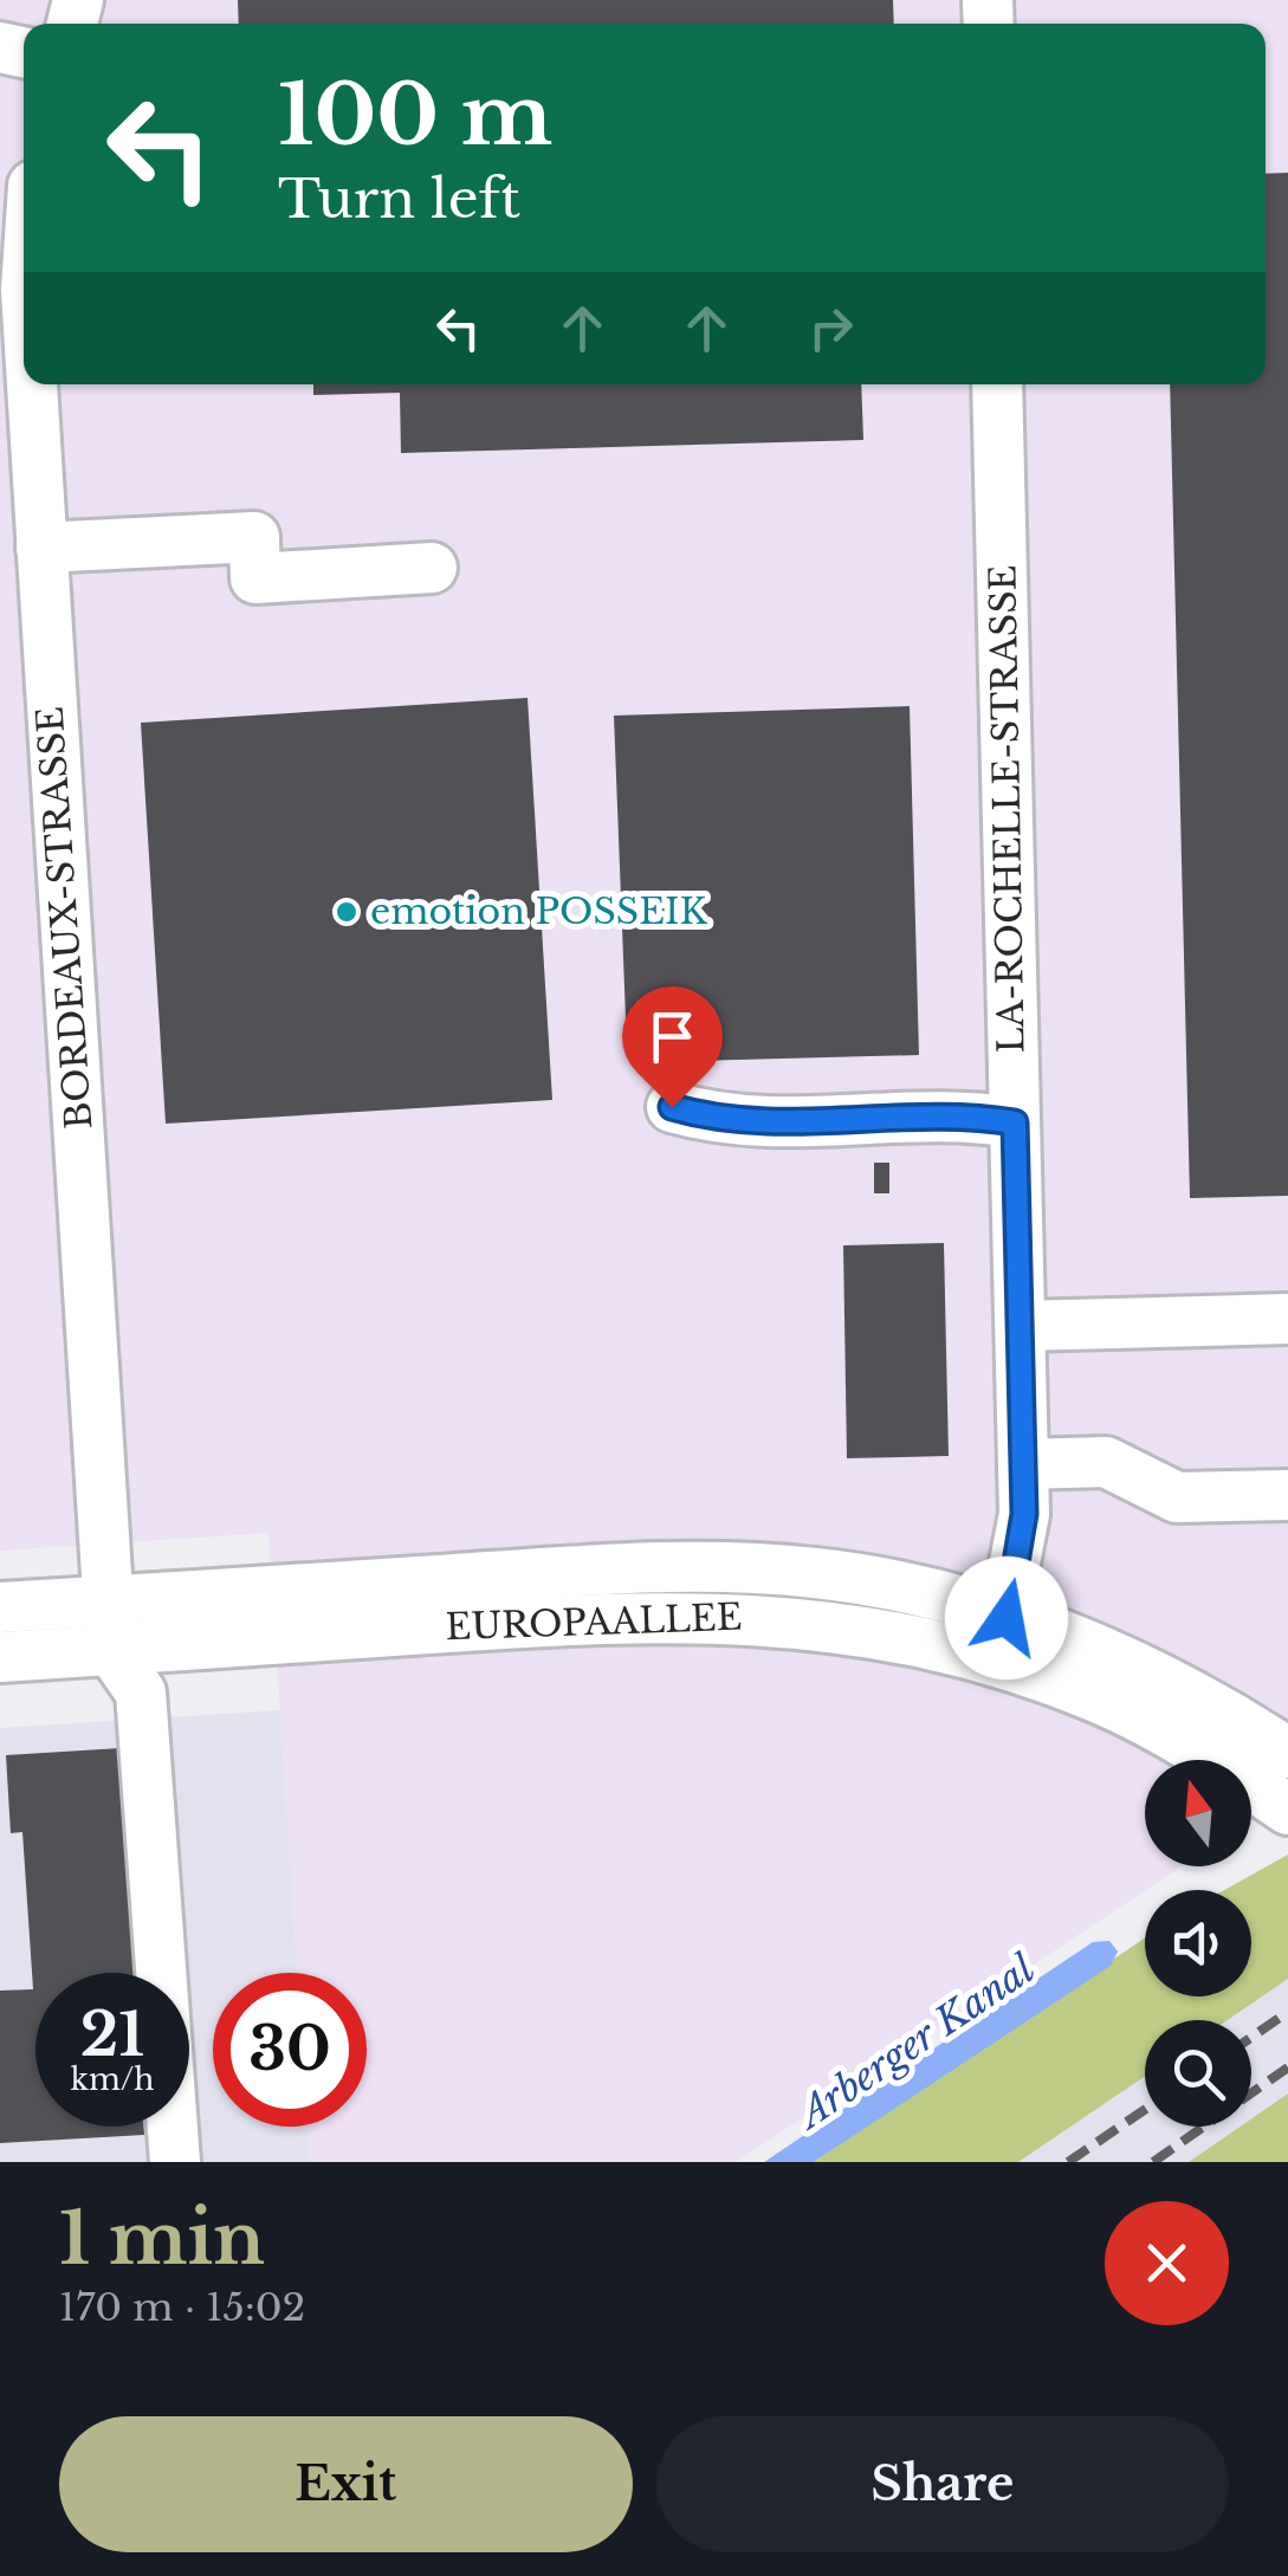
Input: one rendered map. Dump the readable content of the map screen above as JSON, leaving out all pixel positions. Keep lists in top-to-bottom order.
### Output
{
  "streets": {
    "street": ["LA-ROCHELLE-STRASSE", "BORDEAUX-STRASSE", "EUROPAALLEE"]
  },
  "crossings": [
    ["LA-ROCHELLE-STRASSE", "EUROPAALLEE"],
    ["BORDEAUX-STRASSE", "EUROPAALLEE"]
  ],
  "water": ["Arberger Kanal"],
  "places": ["emotion POSSEIK"],
  "north": "top",
  "page": {
    "turn": ["100 m", "Turn left"],
    "speed": "21 km/h",
    "limit": "30",
    "heading": ["1 min", "170 m · 15:02"],
    "buttons": ["Exit", "Share"]
  }
}
